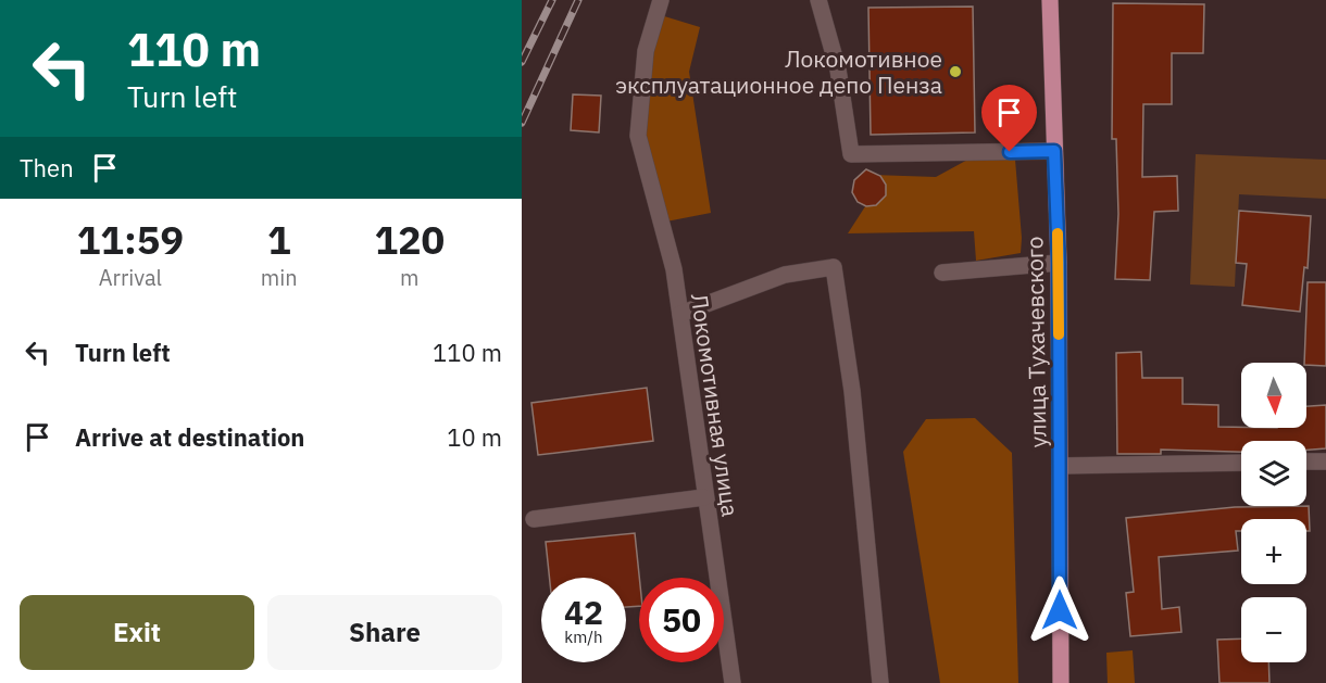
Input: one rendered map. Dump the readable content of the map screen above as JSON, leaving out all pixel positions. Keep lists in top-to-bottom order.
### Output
{
  "streets": {
    "main road": ["улица Тухачевского"],
    "street": ["Локомотивная улица"]
  },
  "places": ["Локомотивное эксплуатационное депо Пенза"],
  "north": "bottom",
  "page": {
    "turn": ["110 m", "Turn left"],
    "then": "Then",
    "eta": [
      "11:59",
      "Arrival",
      "1",
      "min",
      "120",
      "m"
    ],
    "list": [
      {
        "name": "Turn left",
        "value": "110 m"
      },
      {
        "name": "Arrive at destination",
        "value": "10 m"
      }
    ],
    "map_buttons": ["+", "−"],
    "speed": "42 km/h",
    "limit": "50",
    "buttons": ["Exit", "Share"]
  }
}
